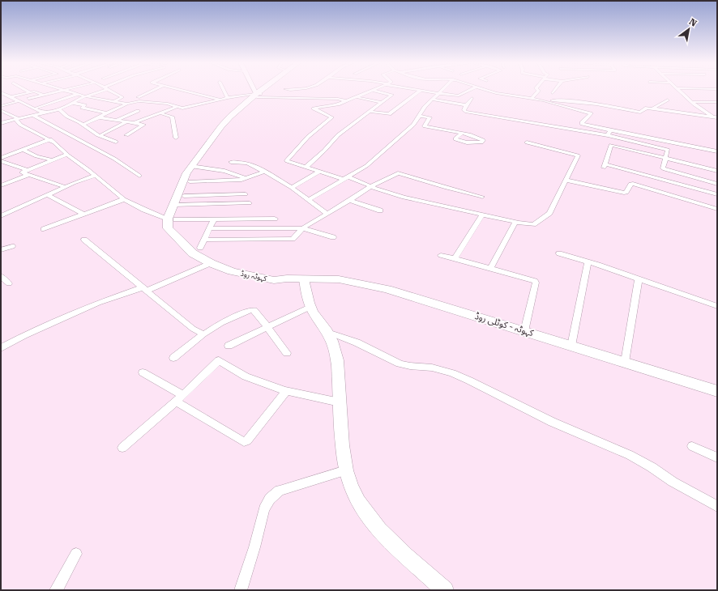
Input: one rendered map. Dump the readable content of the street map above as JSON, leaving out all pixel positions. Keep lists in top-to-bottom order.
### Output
{
  "streets": {
    "main road": ["کہوٹہ روڈ", "کہوٹہ - کوٹلی روڈ"]
  },
  "crossings": [
    ["کہوٹہ روڈ", "کہوٹہ - کوٹلی روڈ"]
  ],
  "north": "top right"
}
